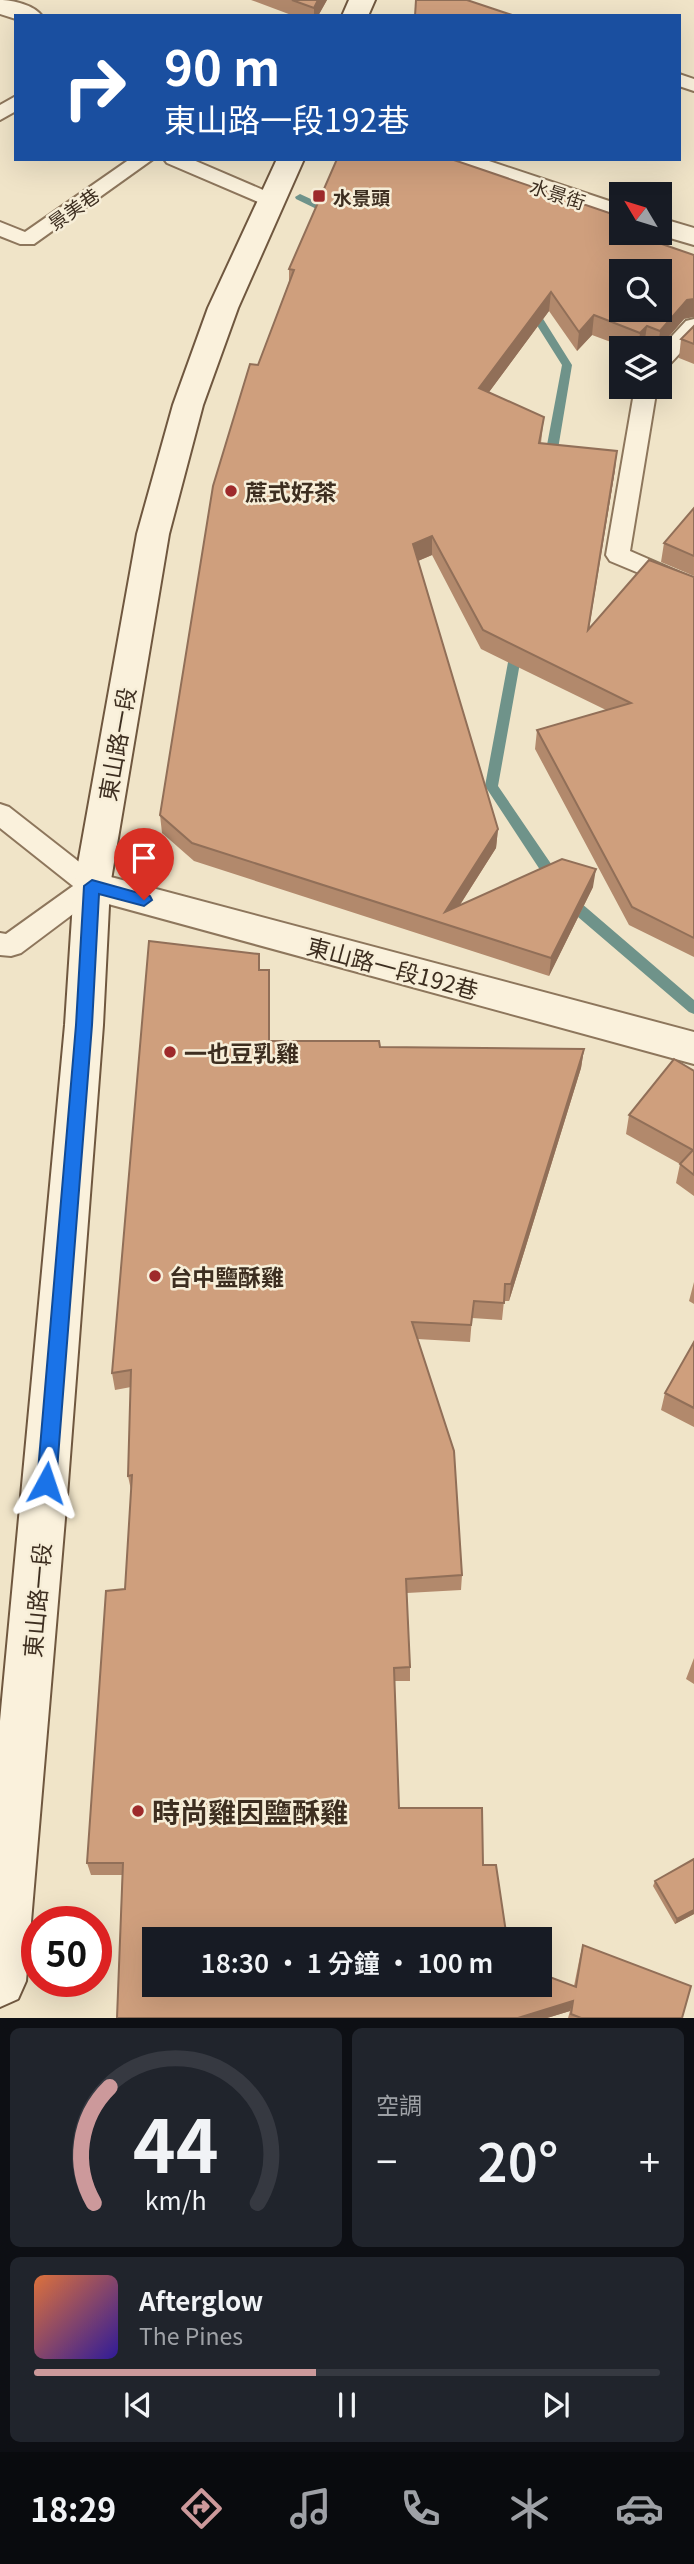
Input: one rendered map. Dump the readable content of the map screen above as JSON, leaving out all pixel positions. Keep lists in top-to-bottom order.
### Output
{
  "streets": {
    "main road": ["水景街", "東山路一段", "東山路一段192巷"],
    "lane": ["景美巷"]
  },
  "crossings": [
    ["東山路一段", "東山路一段192巷"]
  ],
  "places": {
    "transit": ["水景頭"],
    "other": [
      "蔗式好茶",
      "一也豆乳雞",
      "台中鹽酥雞",
      "時尚雞因鹽酥雞"
    ]
  },
  "north": "top left",
  "page": {
    "turn": ["90 m", "東山路一段192巷"],
    "limit": "50",
    "trip": "18:30 · 1 分鐘 · 100 m",
    "tile": "空調",
    "heat": ["−", "20°", "+"],
    "song": ["Afterglow", "The Pines"],
    "tabs": "18:29",
    "gauge": ["44", "km/h"]
  }
}
